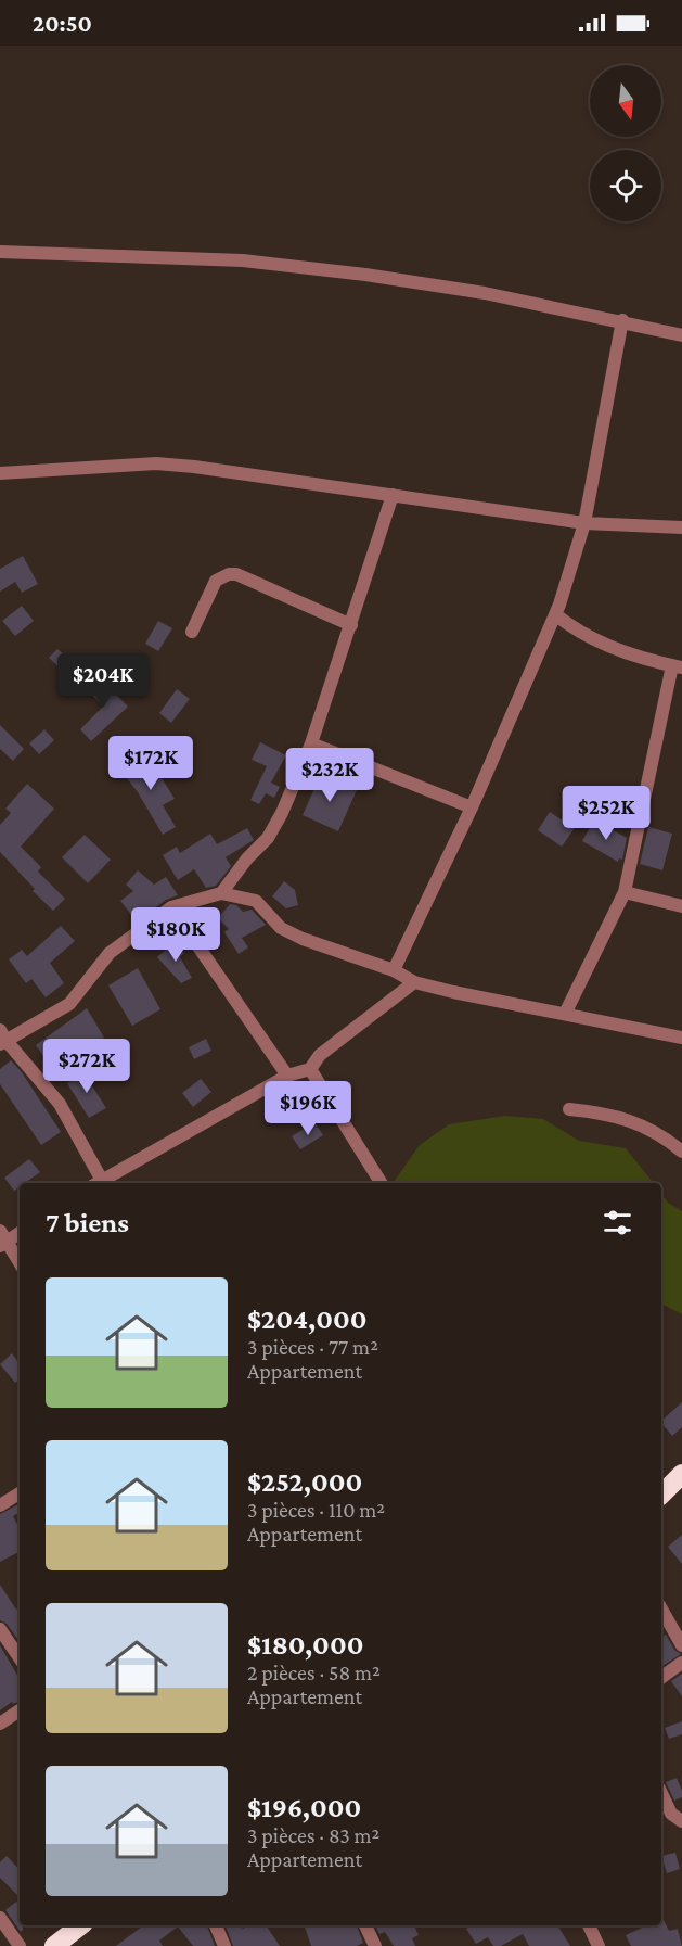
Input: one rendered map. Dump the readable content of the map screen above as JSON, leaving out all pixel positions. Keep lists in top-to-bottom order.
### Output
{
  "north": "bottom",
  "page": {
    "status": "20:50",
    "price": [
      "$204K",
      "$172K",
      "$232K",
      "$252K",
      "$180K",
      "$272K",
      "$196K"
    ],
    "heading": "7 biens",
    "list": [
      {
        "name": "$204,000",
        "note": "3 pièces · 77 m² · Appartement"
      },
      {
        "name": "$252,000",
        "note": "3 pièces · 110 m² · Appartement"
      },
      {
        "name": "$180,000",
        "note": "2 pièces · 58 m² · Appartement"
      },
      {
        "name": "$196,000",
        "note": "3 pièces · 83 m² · Appartement"
      }
    ]
  }
}
